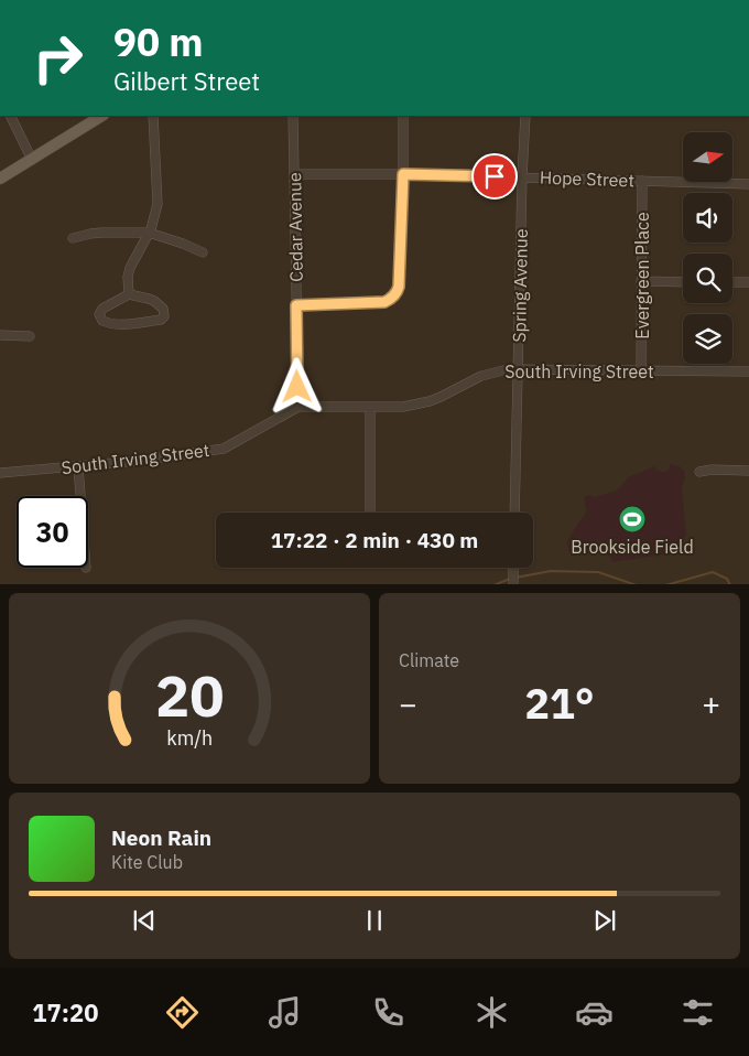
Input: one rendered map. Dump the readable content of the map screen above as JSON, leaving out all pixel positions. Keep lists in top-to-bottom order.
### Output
{
  "streets": {
    "street": [
      "Hope Street",
      "Cedar Avenue",
      "Evergreen Place",
      "Spring Avenue",
      "South Irving Street"
    ]
  },
  "crossings": [
    ["Hope Street", "Cedar Avenue"],
    ["Hope Street", "Evergreen Place"],
    ["Hope Street", "Spring Avenue"],
    ["Cedar Avenue", "South Irving Street"],
    ["Evergreen Place", "South Irving Street"],
    ["Spring Avenue", "South Irving Street"]
  ],
  "places": {
    "sports": ["Brookside Field"]
  },
  "north": "right",
  "page": {
    "turn": ["90 m", "Gilbert Street"],
    "limit": "30",
    "trip": "17:22 · 2 min · 430 m",
    "tile": "Climate",
    "heat": ["−", "21°", "+"],
    "song": ["Neon Rain", "Kite Club"],
    "tabs": "17:20",
    "gauge": ["20", "km/h"]
  }
}
